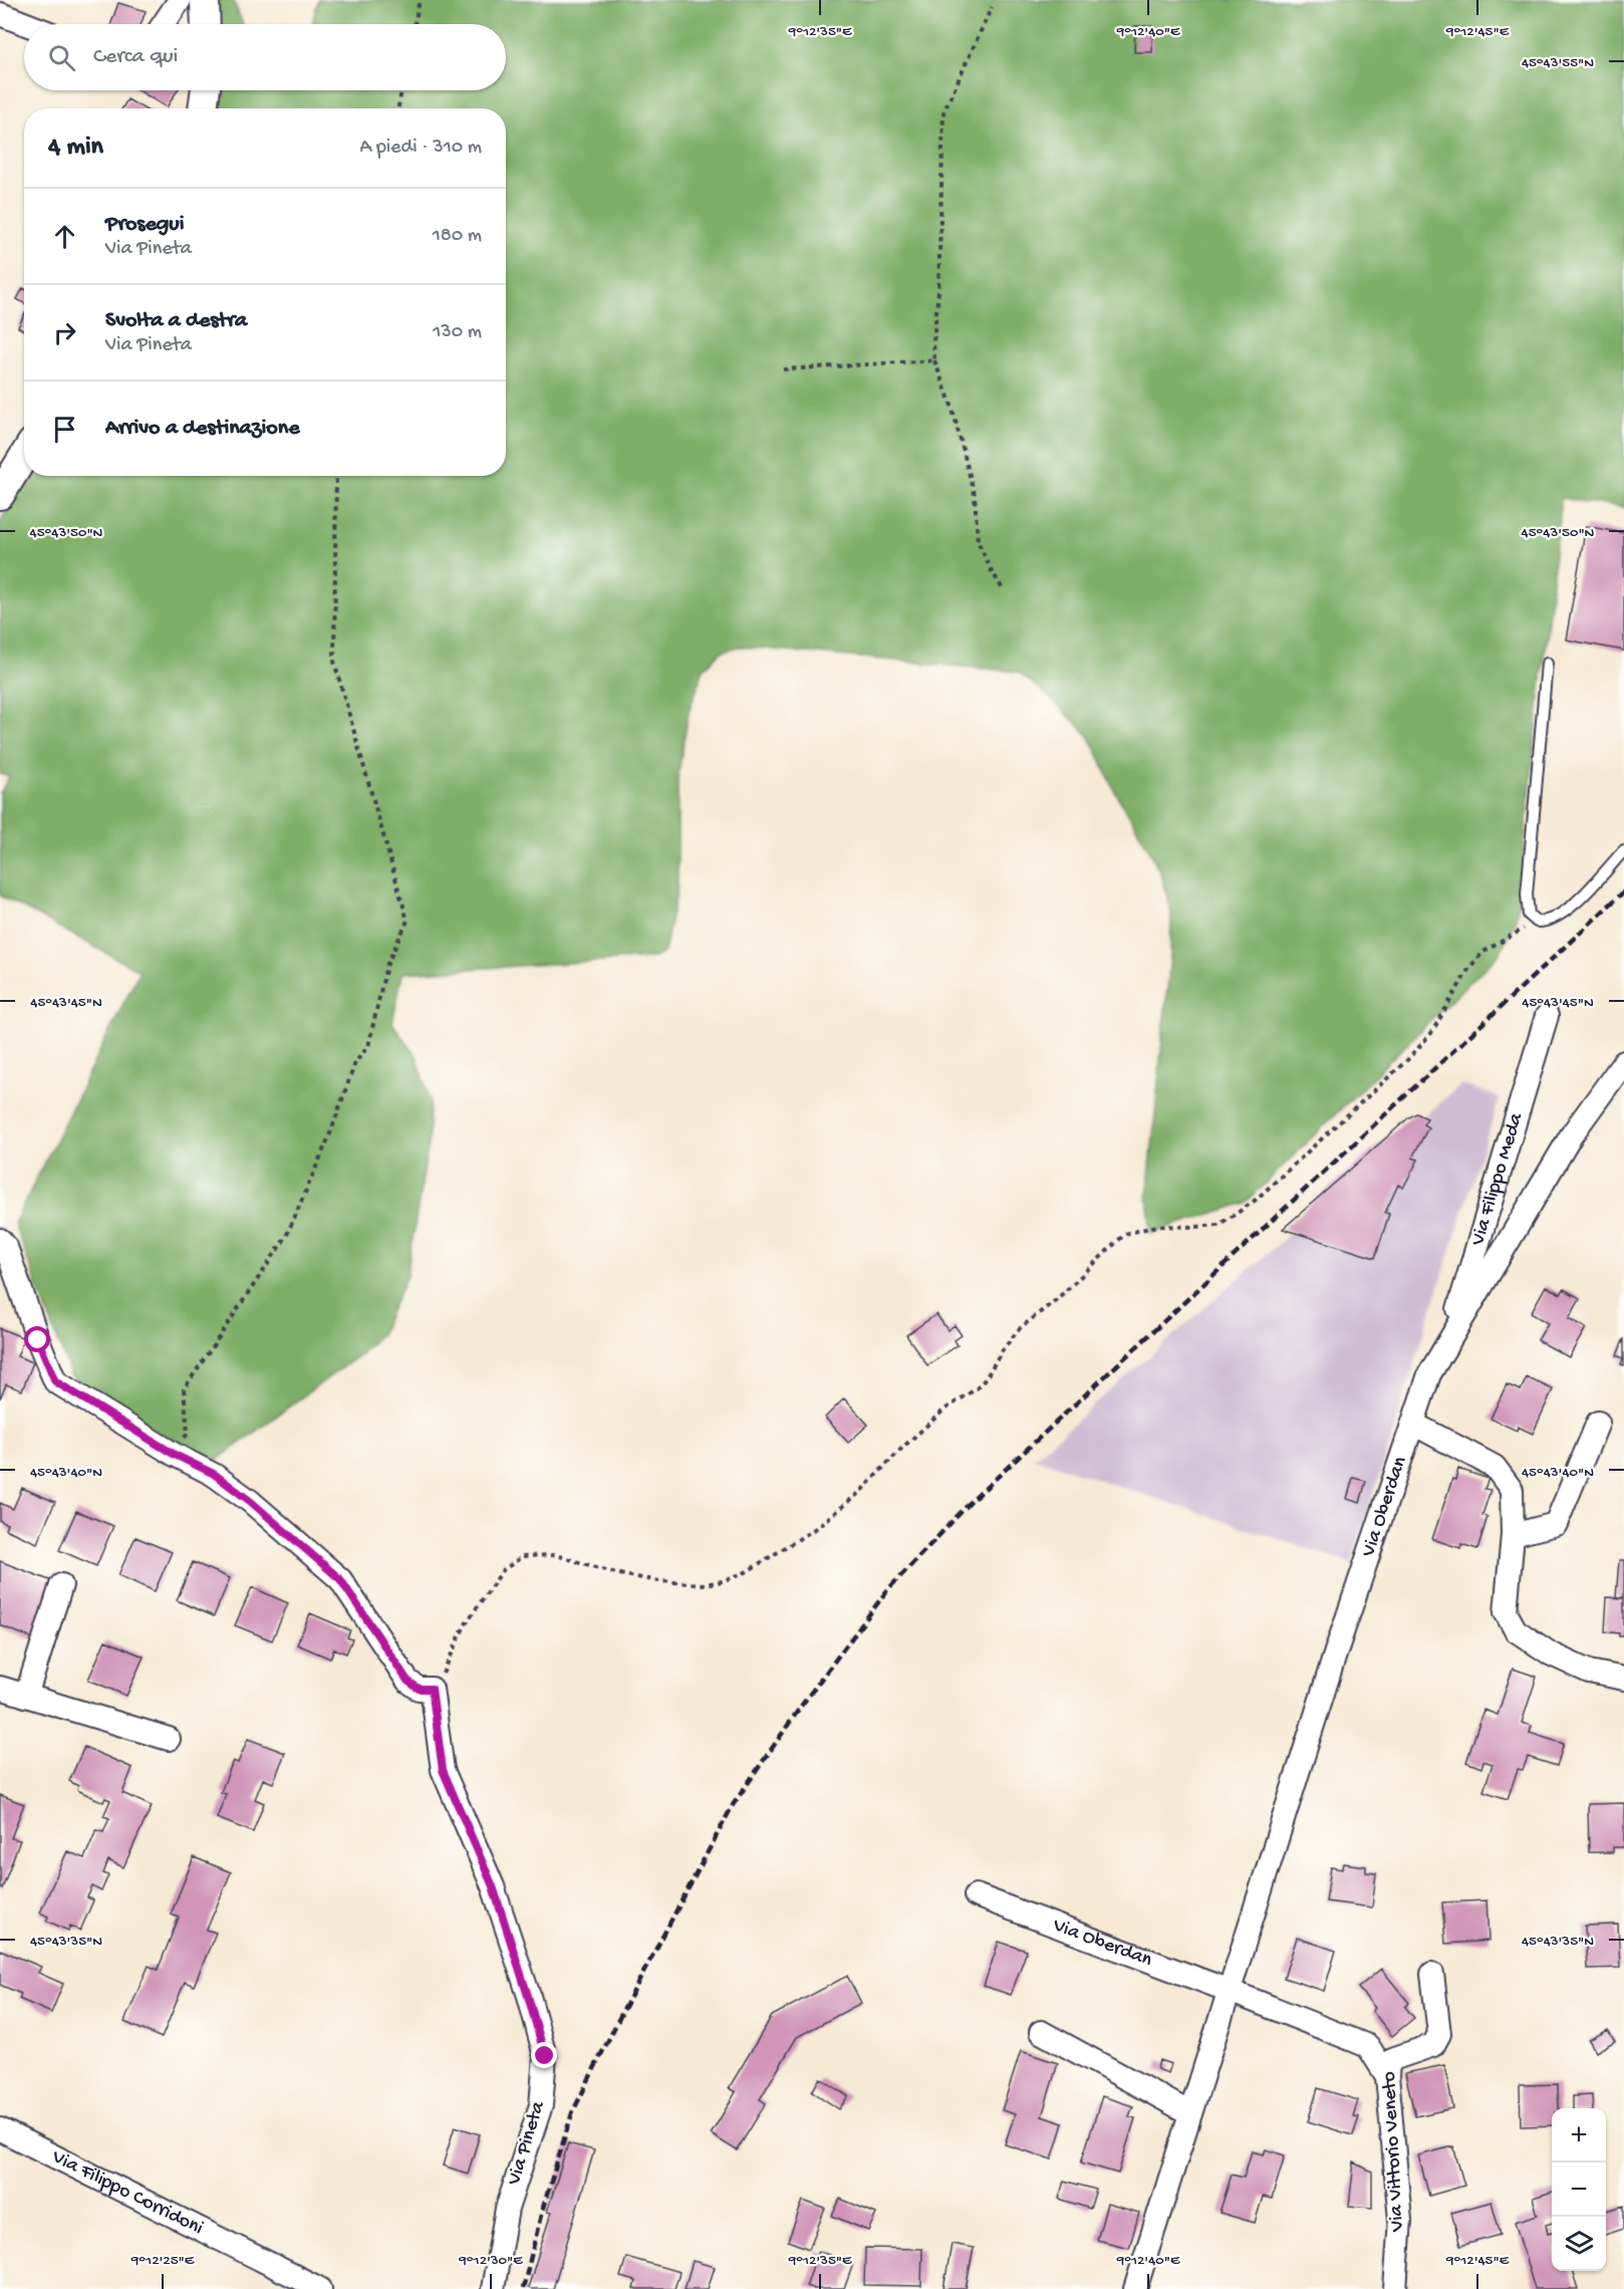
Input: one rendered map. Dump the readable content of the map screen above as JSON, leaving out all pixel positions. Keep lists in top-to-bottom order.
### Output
{
  "streets": {
    "street": [
      "Via Filippo Meda",
      "Via Oberdan",
      "Via Pineta",
      "Via Vittorio Veneto",
      "Via Filippo Corridoni"
    ]
  },
  "crossings": [
    ["Via Filippo Meda", "Via Oberdan"],
    ["Via Oberdan", "Via Vittorio Veneto"]
  ],
  "page": {
    "search": "Cerca qui",
    "heading": ["4 min", "A piedi · 310 m"],
    "list": [
      ["Prosegui", "Via Pineta", "180 m"],
      ["Svolta a destra", "Via Pineta", "130 m"],
      "Arrivo a destinazione"
    ],
    "map_buttons": ["+", "−"]
  },
  "coordinates": [
    "9°12'35\"E",
    "9°12'40\"E",
    "9°12'45\"E",
    "45°43'55\"N",
    "45°43'50\"N",
    "45°43'45\"N",
    "45°43'40\"N",
    "45°43'35\"N",
    "9°12'25\"E",
    "9°12'30\"E"
  ]
}
